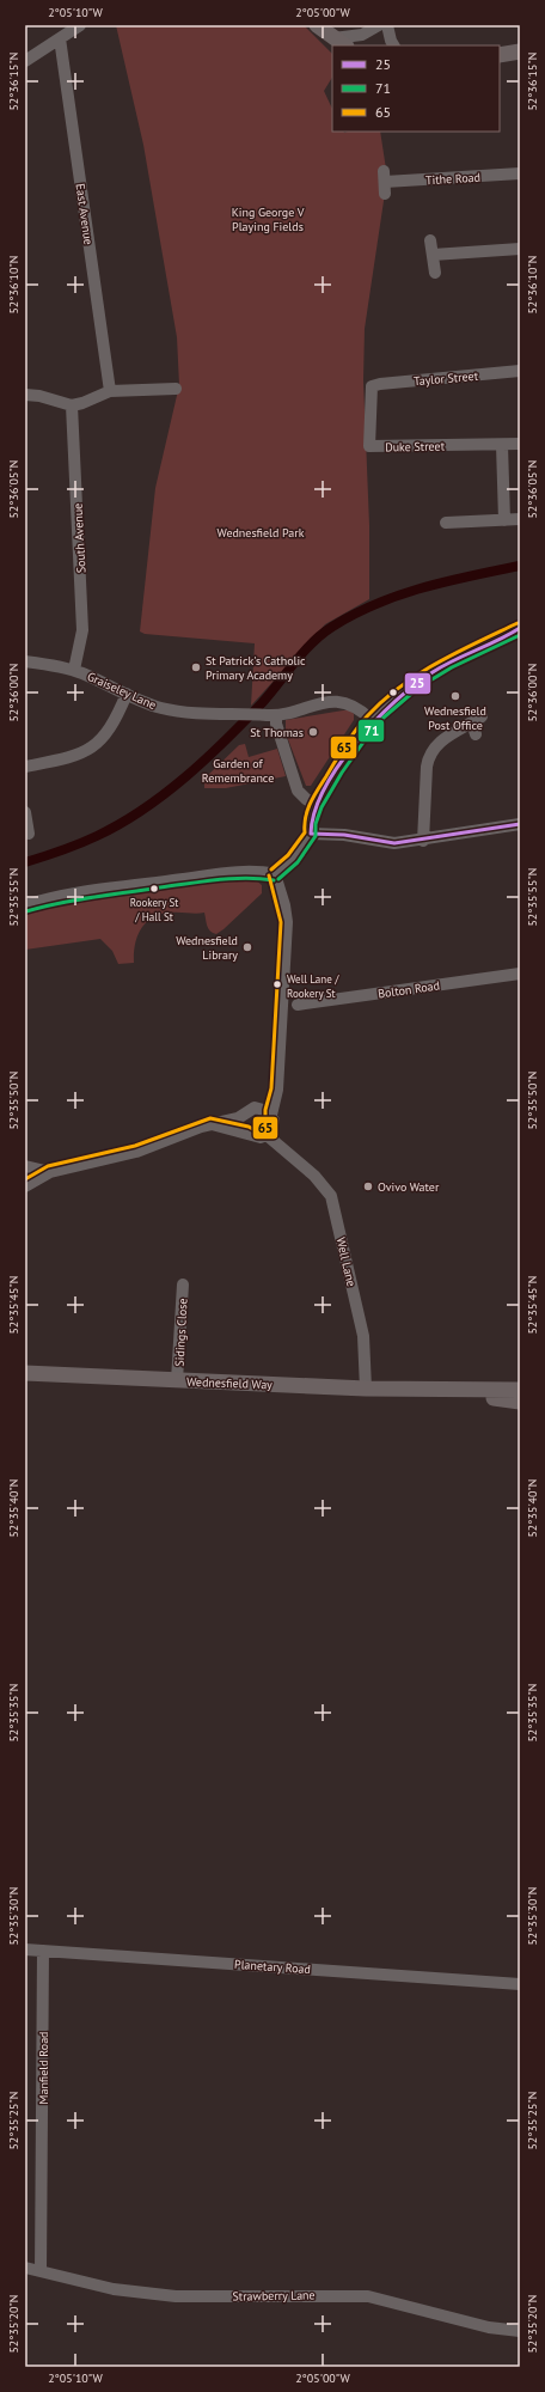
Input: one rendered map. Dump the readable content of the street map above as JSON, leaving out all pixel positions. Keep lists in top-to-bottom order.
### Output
{
  "streets": {
    "main road": ["Wednesfield Way"],
    "street": [
      "Tithe Road",
      "East Avenue",
      "Taylor Street",
      "Duke Street",
      "South Avenue",
      "Graiseley Lane",
      "Bolton Road",
      "Well Lane",
      "Sidings Close",
      "Planetary Road",
      "Manfield Road",
      "Strawberry Lane"
    ]
  },
  "crossings": [
    ["Taylor Street", "Duke Street"],
    ["South Avenue", "Graiseley Lane"],
    ["Well Lane", "Wednesfield Way"],
    ["Sidings Close", "Wednesfield Way"],
    ["Planetary Road", "Manfield Road"],
    ["Manfield Road", "Strawberry Lane"]
  ],
  "parks": ["King George V Playing Fields", "Wednesfield Park", "Garden of Remembrance"],
  "places": [
    "St Patrick's Catholic Primary Academy",
    "Wednesfield Post Office",
    "St Thomas",
    "Rookery St / Hall St",
    "Wednesfield Library",
    "Well Lane / Rookery St",
    "Ovivo Water"
  ],
  "lines": ["transit line 65", "transit line 25", "transit line 71"],
  "legend": ["25", "71", "65"],
  "coordinates": [
    "2°05'10\"W",
    "2°05'00\"W",
    "52°36'15\"N",
    "52°36'10\"N",
    "52°36'05\"N",
    "52°36'00\"N",
    "52°35'55\"N",
    "52°35'50\"N",
    "52°35'45\"N",
    "52°35'40\"N",
    "52°35'35\"N",
    "52°35'30\"N",
    "52°35'25\"N",
    "52°35'20\"N"
  ]
}
